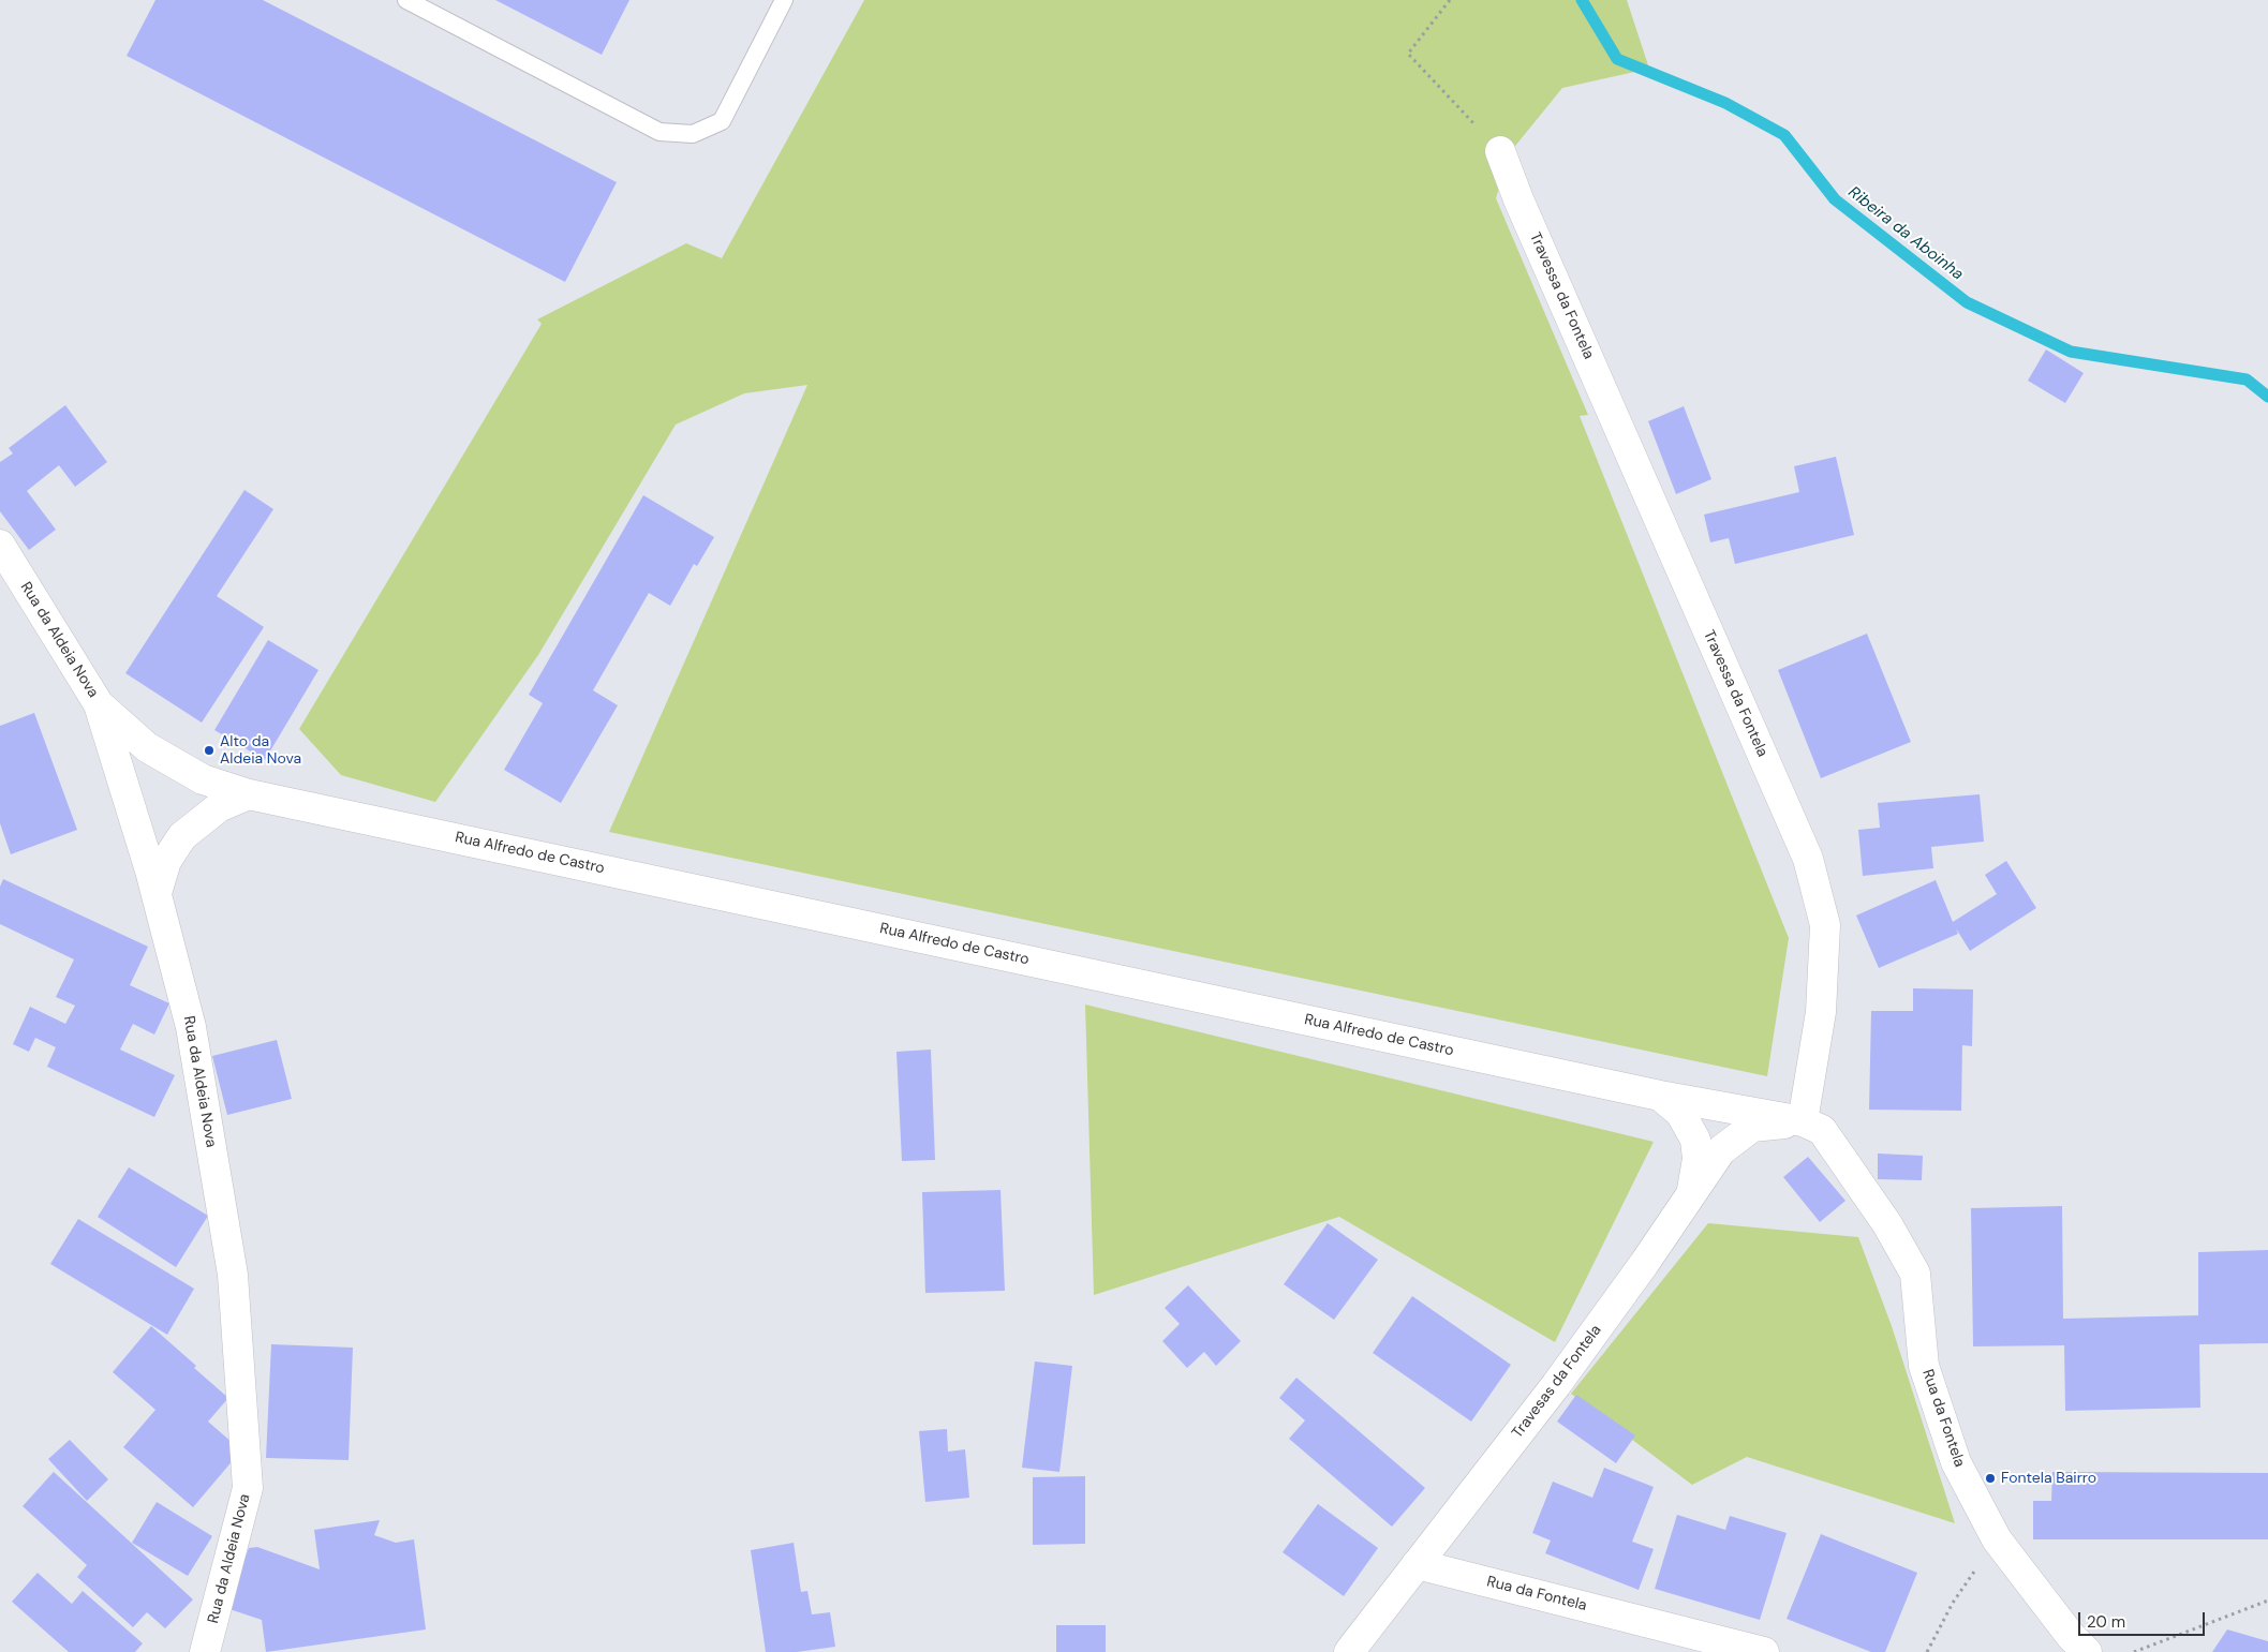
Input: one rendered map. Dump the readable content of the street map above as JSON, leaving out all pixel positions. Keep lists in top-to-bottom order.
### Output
{
  "streets": {
    "street": [
      "Travessa da Fontela",
      "Rua da Aldeia Nova",
      "Rua Alfredo de Castro",
      "Travesas da Fontela",
      "Rua da Fontela"
    ]
  },
  "crossings": [
    ["Travessa da Fontela", "Rua Alfredo de Castro"],
    ["Travessa da Fontela", "Rua da Fontela"],
    ["Rua da Aldeia Nova", "Rua Alfredo de Castro"],
    ["Rua Alfredo de Castro", "Travesas da Fontela"],
    ["Rua Alfredo de Castro", "Rua da Fontela"],
    ["Travesas da Fontela", "Rua da Fontela"]
  ],
  "water": ["Ribeira da Aboinha"],
  "places": ["Alto da Aldeia Nova", "Fontela Bairro"],
  "scale_bar": "20 m"
}
